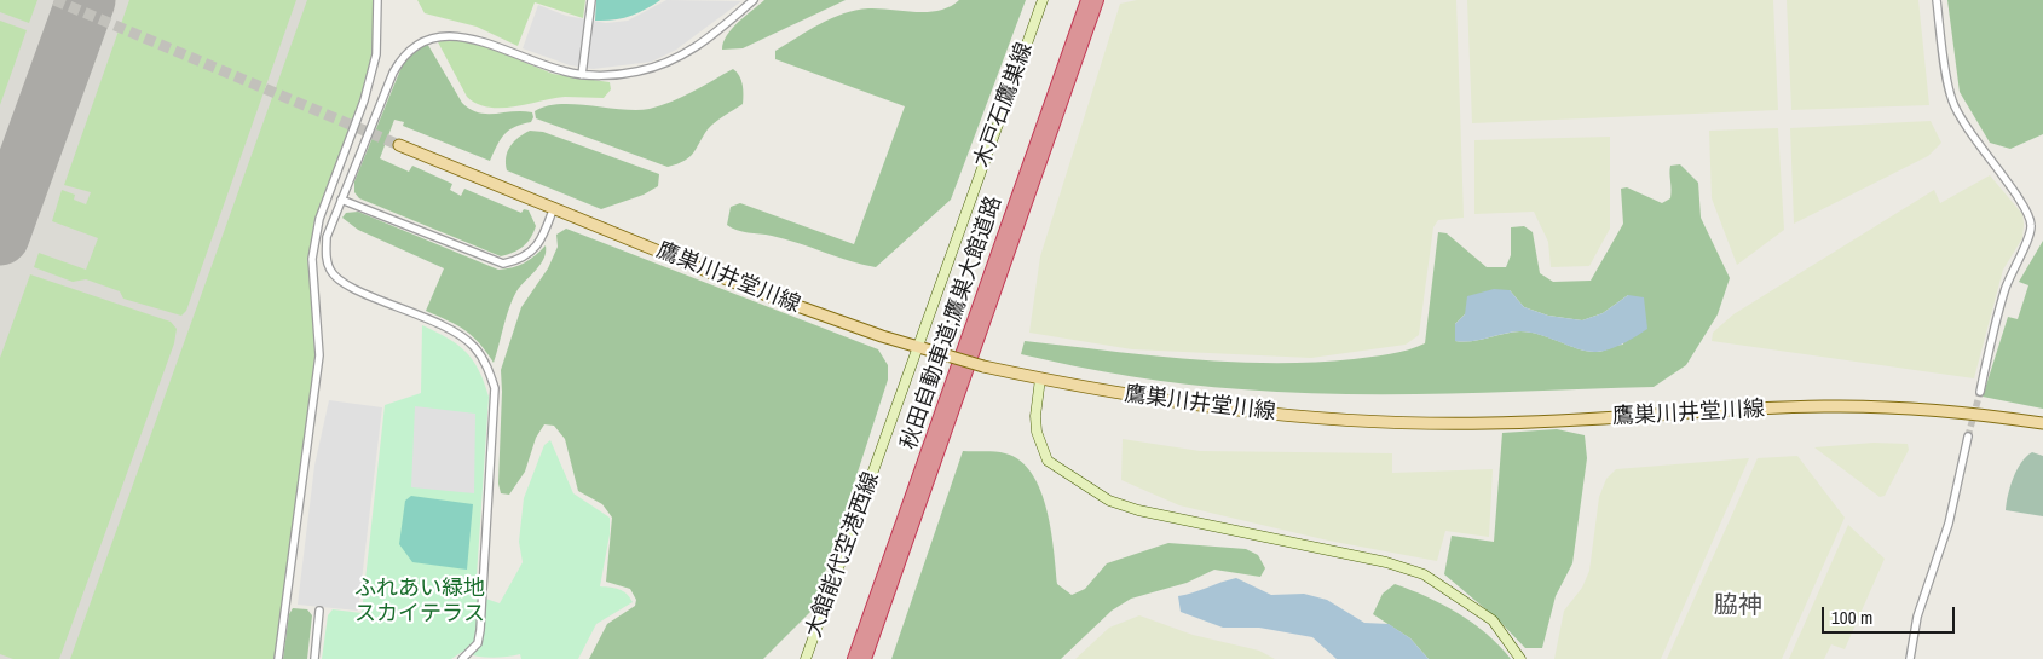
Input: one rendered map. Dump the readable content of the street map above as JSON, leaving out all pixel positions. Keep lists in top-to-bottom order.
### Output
{
  "streets": {
    "highway": ["秋田自動車道;鷹巣大館道路"],
    "main road": ["木戸石鷹巣線", "鷹巣川井堂川線", "大館能代空港西線"]
  },
  "crossings": [
    ["木戸石鷹巣線", "鷹巣川井堂川線"],
    ["木戸石鷹巣線", "大館能代空港西線"],
    ["鷹巣川井堂川線", "大館能代空港西線"]
  ],
  "districts": ["脇神"],
  "parks": ["ふれあい緑地 スカイテラス"],
  "scale_bar": "100 m"
}
